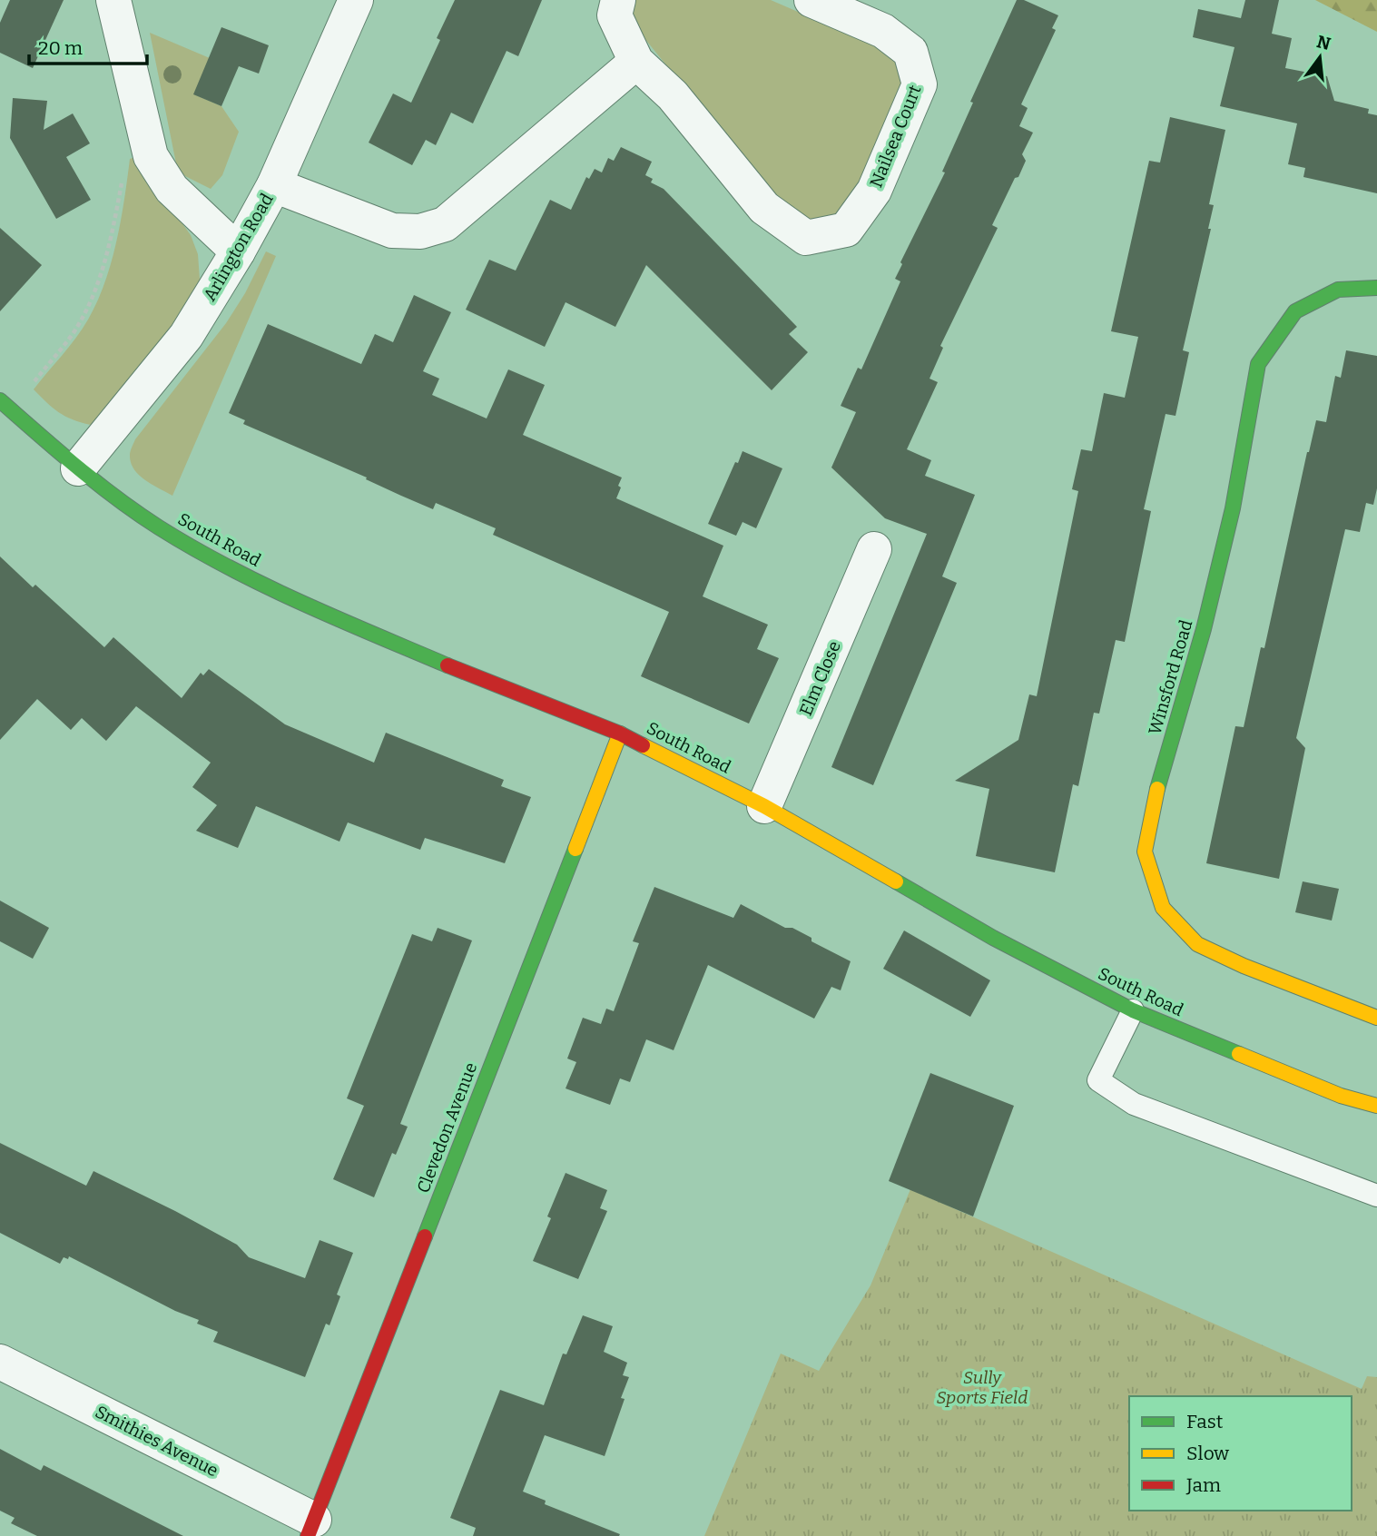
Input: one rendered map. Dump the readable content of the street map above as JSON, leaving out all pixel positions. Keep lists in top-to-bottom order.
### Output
{
  "streets": {
    "street": [
      "Nailsea Court",
      "Arlington Road",
      "South Road",
      "Winsford Road",
      "Elm Close",
      "Clevedon Avenue",
      "Smithies Avenue"
    ]
  },
  "crossings": [
    ["Arlington Road", "South Road"],
    ["South Road", "Elm Close"],
    ["South Road", "Clevedon Avenue"],
    ["Clevedon Avenue", "Smithies Avenue"]
  ],
  "parks": ["Sully Sports Field"],
  "legend": ["Fast", "Slow", "Jam"],
  "scale_bar": "20 m",
  "north": "top"
}
